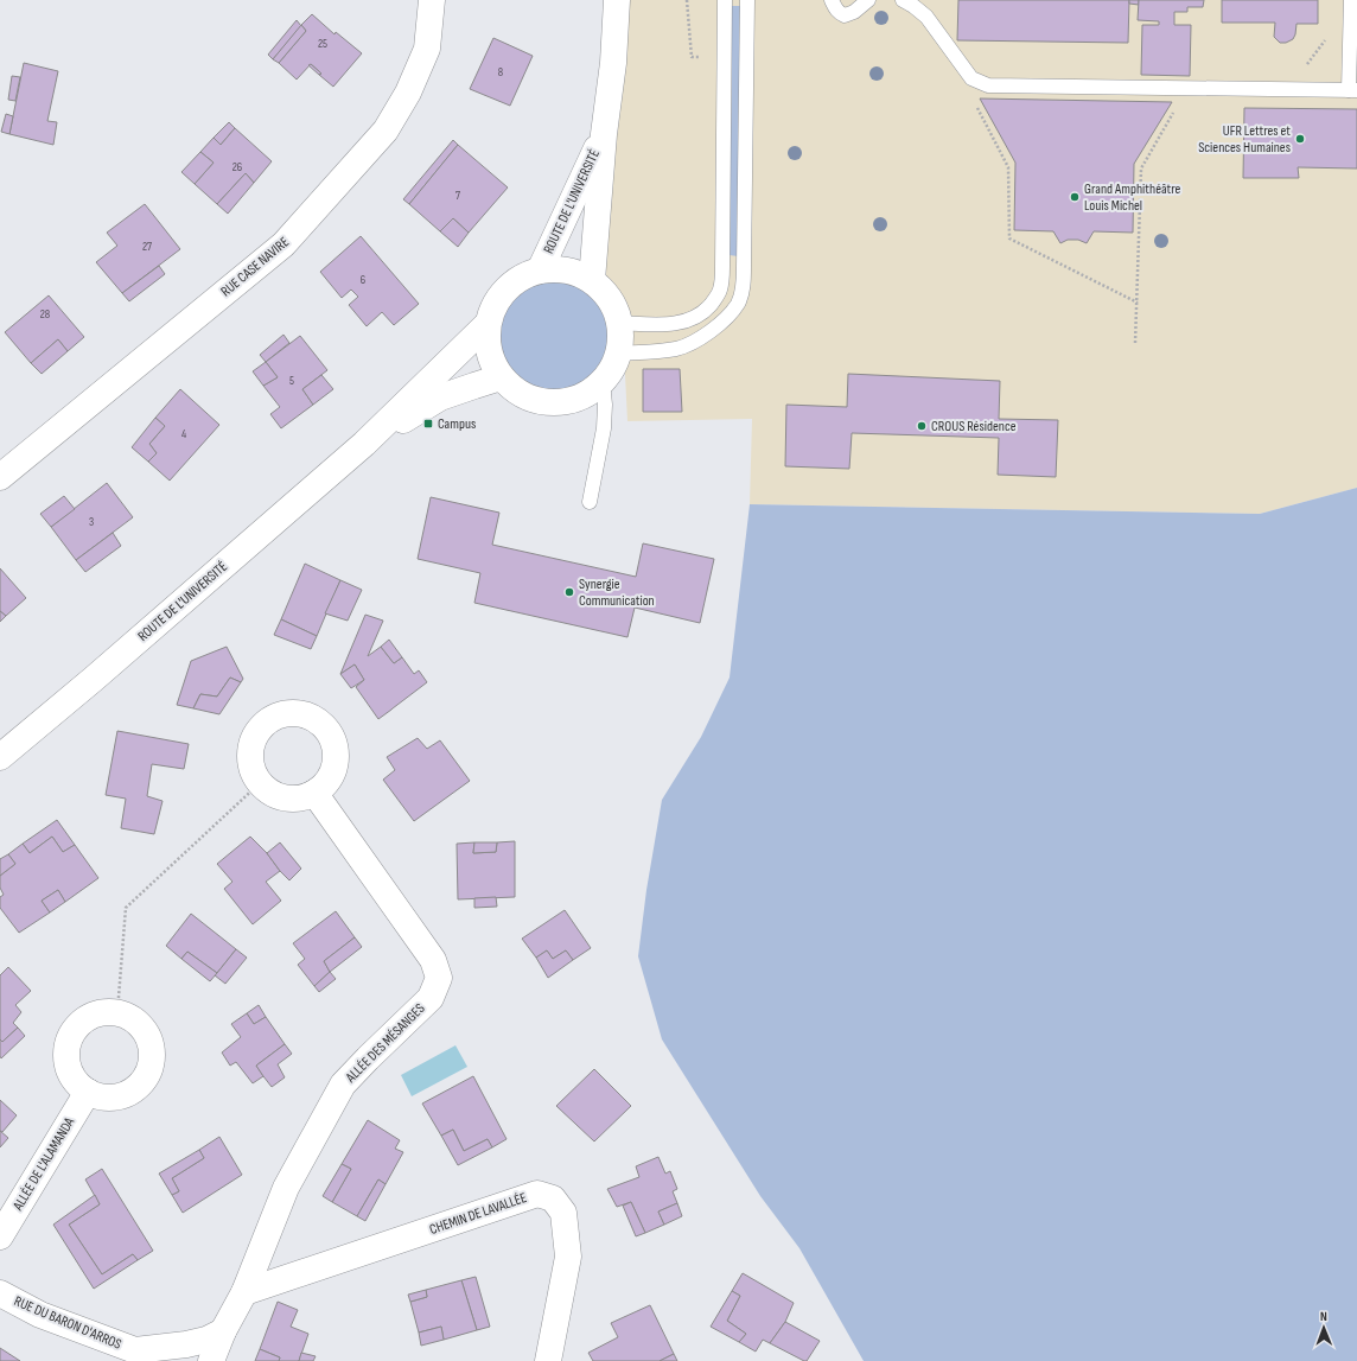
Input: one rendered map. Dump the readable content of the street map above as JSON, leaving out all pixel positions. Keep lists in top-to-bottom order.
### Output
{
  "streets": {
    "street": [
      "ROUTE DE L'UNIVERSITÉ",
      "RUE CASE NAVIRE",
      "ALLÉE DES MÉSANGES",
      "ALLÉE DE L'ALAMANDA",
      "CHEMIN DE LAVALLÉE",
      "RUE DU BARON D'ARROS"
    ]
  },
  "crossings": [
    ["ALLÉE DES MÉSANGES", "CHEMIN DE LAVALLÉE"],
    ["ALLÉE DES MÉSANGES", "RUE DU BARON D'ARROS"]
  ],
  "places": {
    "other": [
      "UFR Lettres et Sciences Humaines",
      "Grand Amphithéâtre Louis Michel",
      "CROUS Résidence",
      "Synergie Communication"
    ],
    "transit": ["Campus"]
  },
  "house_numbers": [
    "25",
    "8",
    "26",
    "7",
    "27",
    "6",
    "28",
    "5",
    "4",
    "3"
  ],
  "north": "top"
}
